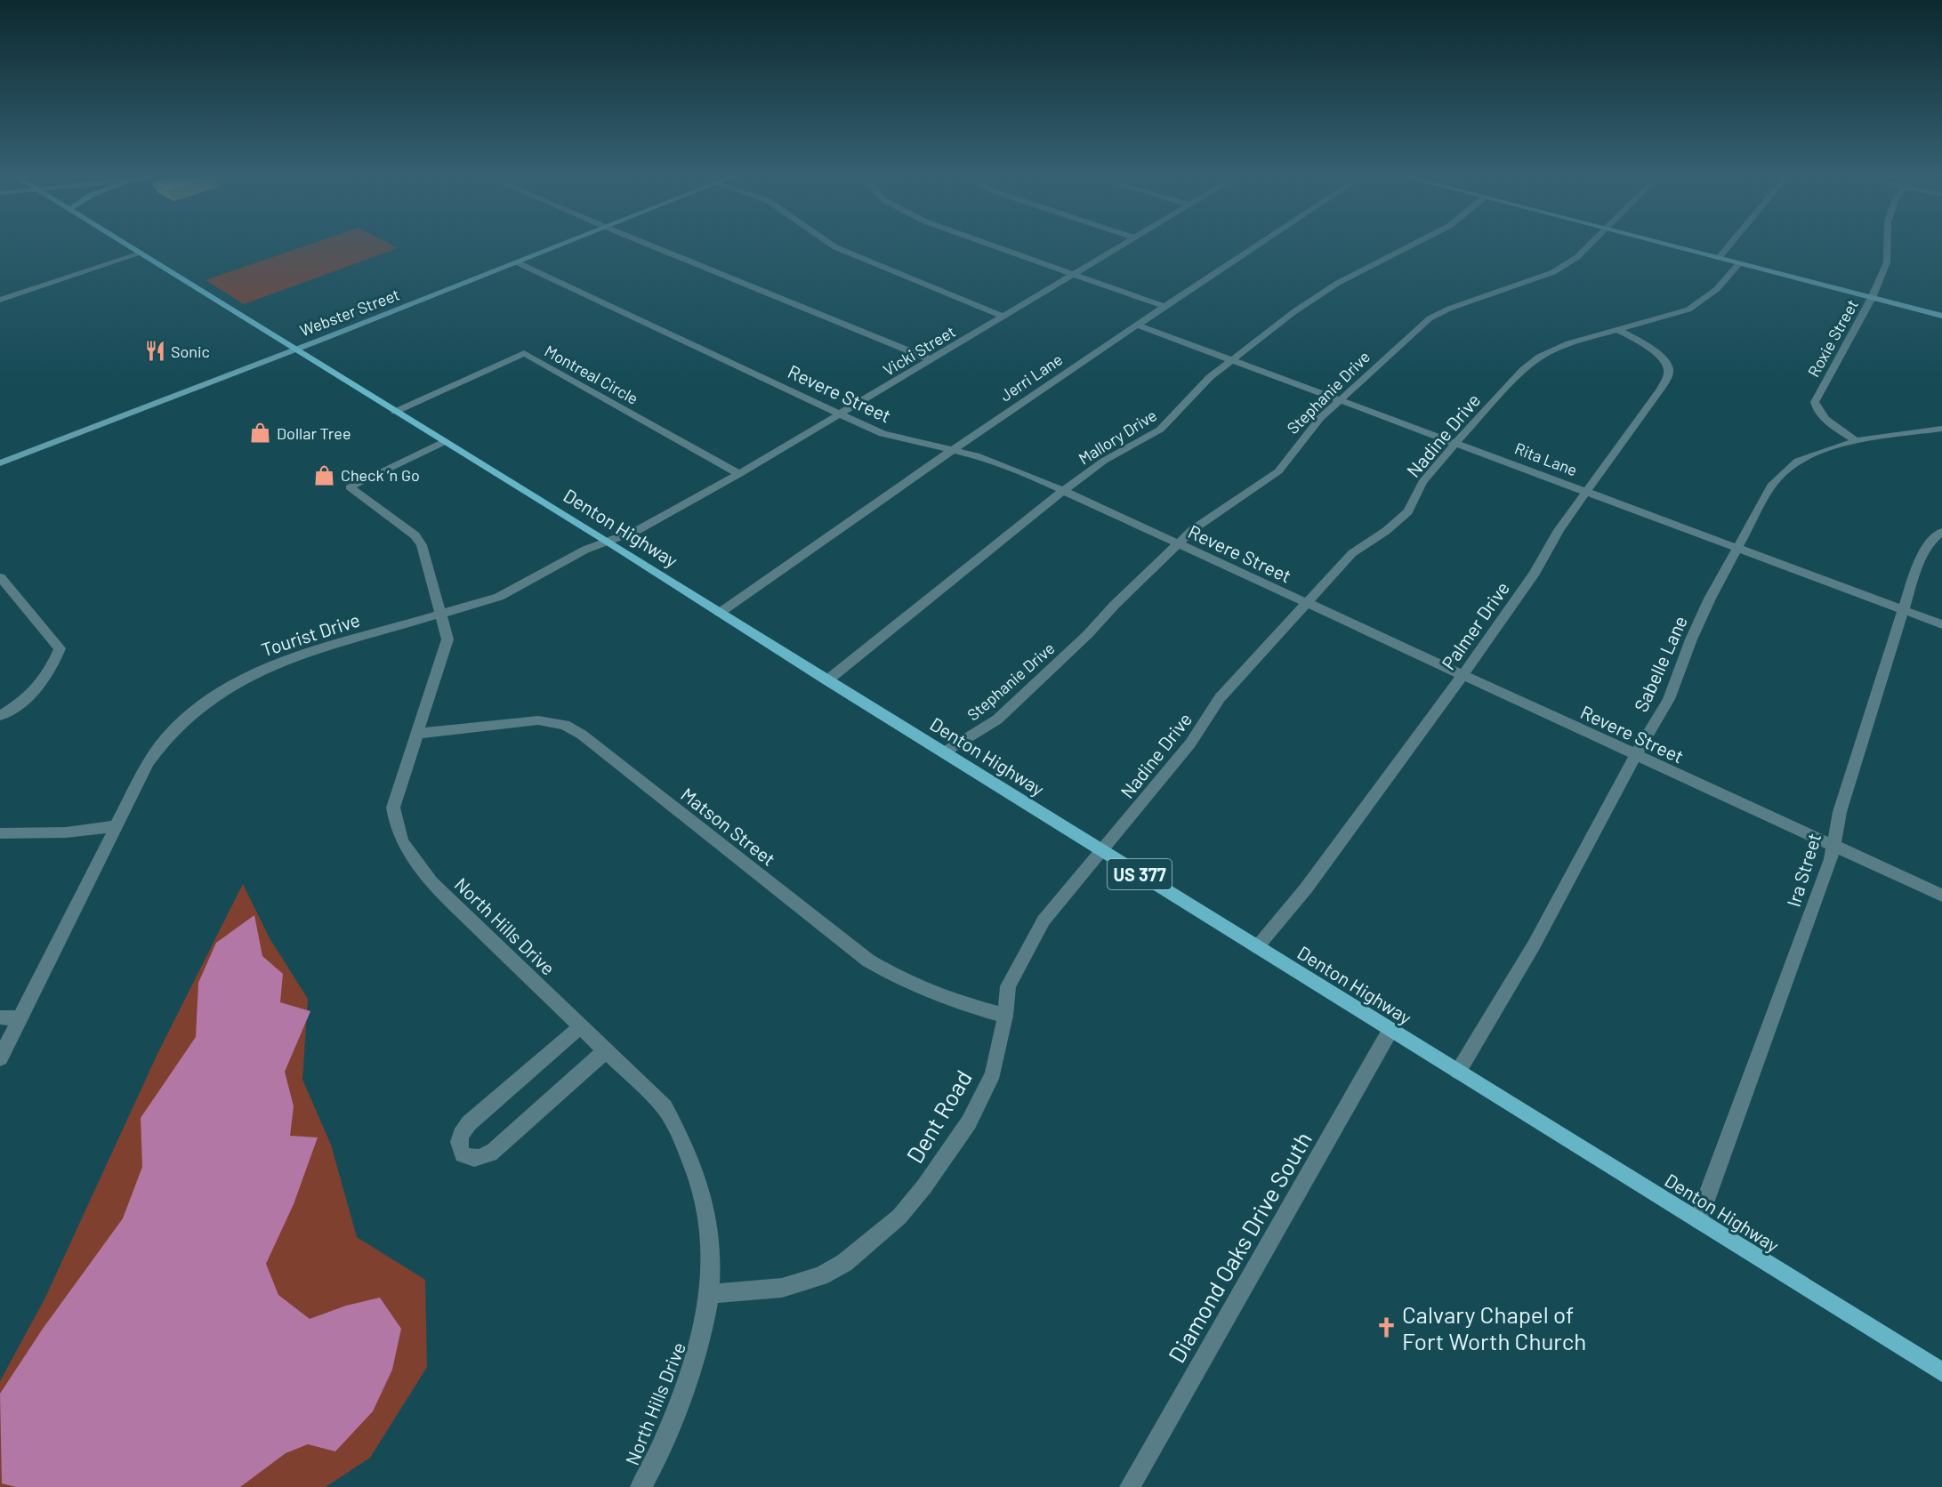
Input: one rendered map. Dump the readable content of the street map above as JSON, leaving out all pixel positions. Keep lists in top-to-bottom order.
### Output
{
  "streets": {
    "main road": ["Denton Highway", "US 377"],
    "street": [
      "Webster Street",
      "Roxie Street",
      "Vicki Street",
      "Montreal Circle",
      "Jerri Lane",
      "Stephanie Drive",
      "Revere Street",
      "Nadine Drive",
      "Mallory Drive",
      "Rita Lane",
      "Palmer Drive",
      "Tourist Drive",
      "Sabelle Lane",
      "Matson Street",
      "Ira Street",
      "North Hills Drive",
      "Dent Road",
      "Diamond Oaks Drive South"
    ]
  },
  "crossings": [
    ["Webster Street", "Revere Street"],
    ["Webster Street", "Denton Highway"],
    ["Roxie Street", "Sabelle Lane"],
    ["Vicki Street", "Montreal Circle"],
    ["Vicki Street", "Revere Street"],
    ["Vicki Street", "Denton Highway"],
    ["Vicki Street", "Tourist Drive"],
    ["Montreal Circle", "Denton Highway"],
    ["Jerri Lane", "Revere Street"],
    ["Jerri Lane", "Rita Lane"],
    ["Jerri Lane", "Denton Highway"],
    ["Stephanie Drive", "Revere Street"],
    ["Stephanie Drive", "Rita Lane"],
    ["Stephanie Drive", "Denton Highway"],
    ["Revere Street", "Nadine Drive"],
    ["Revere Street", "Mallory Drive"],
    ["Revere Street", "Palmer Drive"],
    ["Revere Street", "Sabelle Lane"],
    ["Revere Street", "Ira Street"],
    ["Nadine Drive", "Rita Lane"],
    ["Nadine Drive", "Denton Highway"],
    ["Nadine Drive", "Palmer Drive"],
    ["Nadine Drive", "Dent Road"],
    ["Mallory Drive", "Rita Lane"],
    ["Mallory Drive", "Denton Highway"],
    ["Rita Lane", "Palmer Drive"],
    ["Rita Lane", "Sabelle Lane"],
    ["Rita Lane", "Ira Street"],
    ["Denton Highway", "Palmer Drive"],
    ["Denton Highway", "Tourist Drive"],
    ["Denton Highway", "Sabelle Lane"],
    ["Denton Highway", "Ira Street"],
    ["Denton Highway", "North Hills Drive"],
    ["Denton Highway", "Dent Road"],
    ["Denton Highway", "Diamond Oaks Drive South"],
    ["Tourist Drive", "North Hills Drive"],
    ["Matson Street", "North Hills Drive"],
    ["Matson Street", "Dent Road"],
    ["North Hills Drive", "Dent Road"]
  ],
  "places": {
    "restaurant": ["Sonic"],
    "shop": ["Dollar Tree", "Check ’n Go"],
    "church": ["Calvary Chapel of Fort Worth Church"]
  }
}
